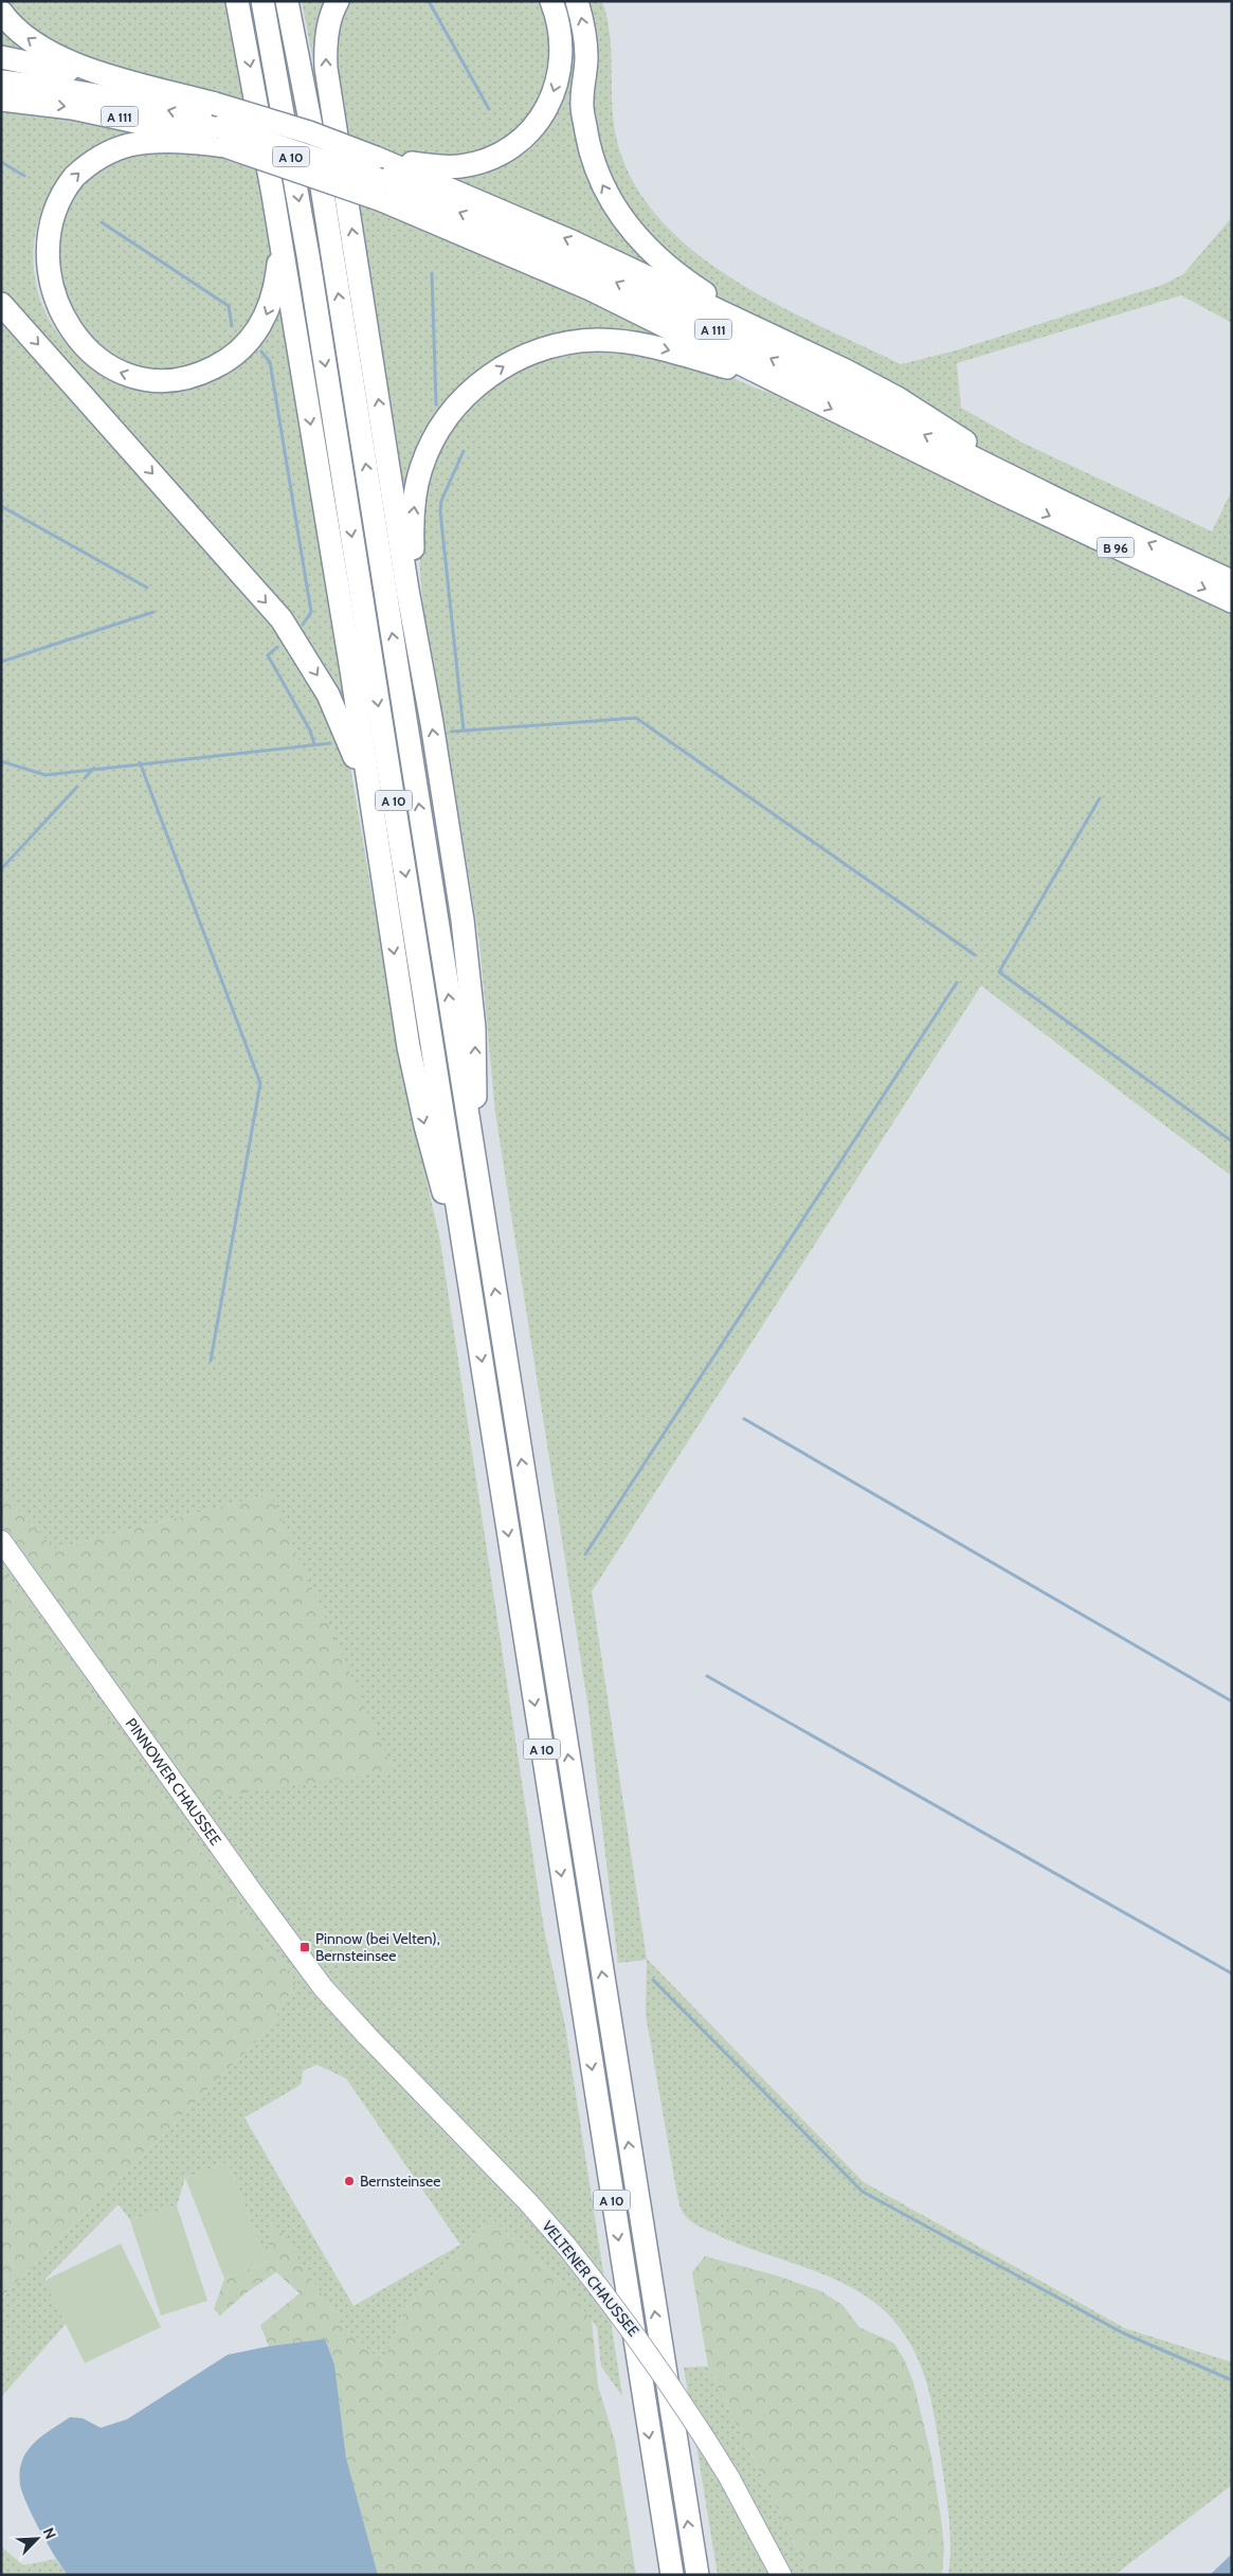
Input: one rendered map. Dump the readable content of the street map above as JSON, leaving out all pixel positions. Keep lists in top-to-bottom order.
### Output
{
  "streets": {
    "highway": ["A 111", "A 10", "B 96"],
    "main road": ["PINNOWER CHAUSSEE", "VELTENER CHAUSSEE"]
  },
  "crossings": [
    ["A 111", "B 96"],
    ["PINNOWER CHAUSSEE", "VELTENER CHAUSSEE"]
  ],
  "places": {
    "transit": ["Pinnow (bei Velten), Bernsteinsee"],
    "other": ["Bernsteinsee"]
  },
  "north": "top right"
}
